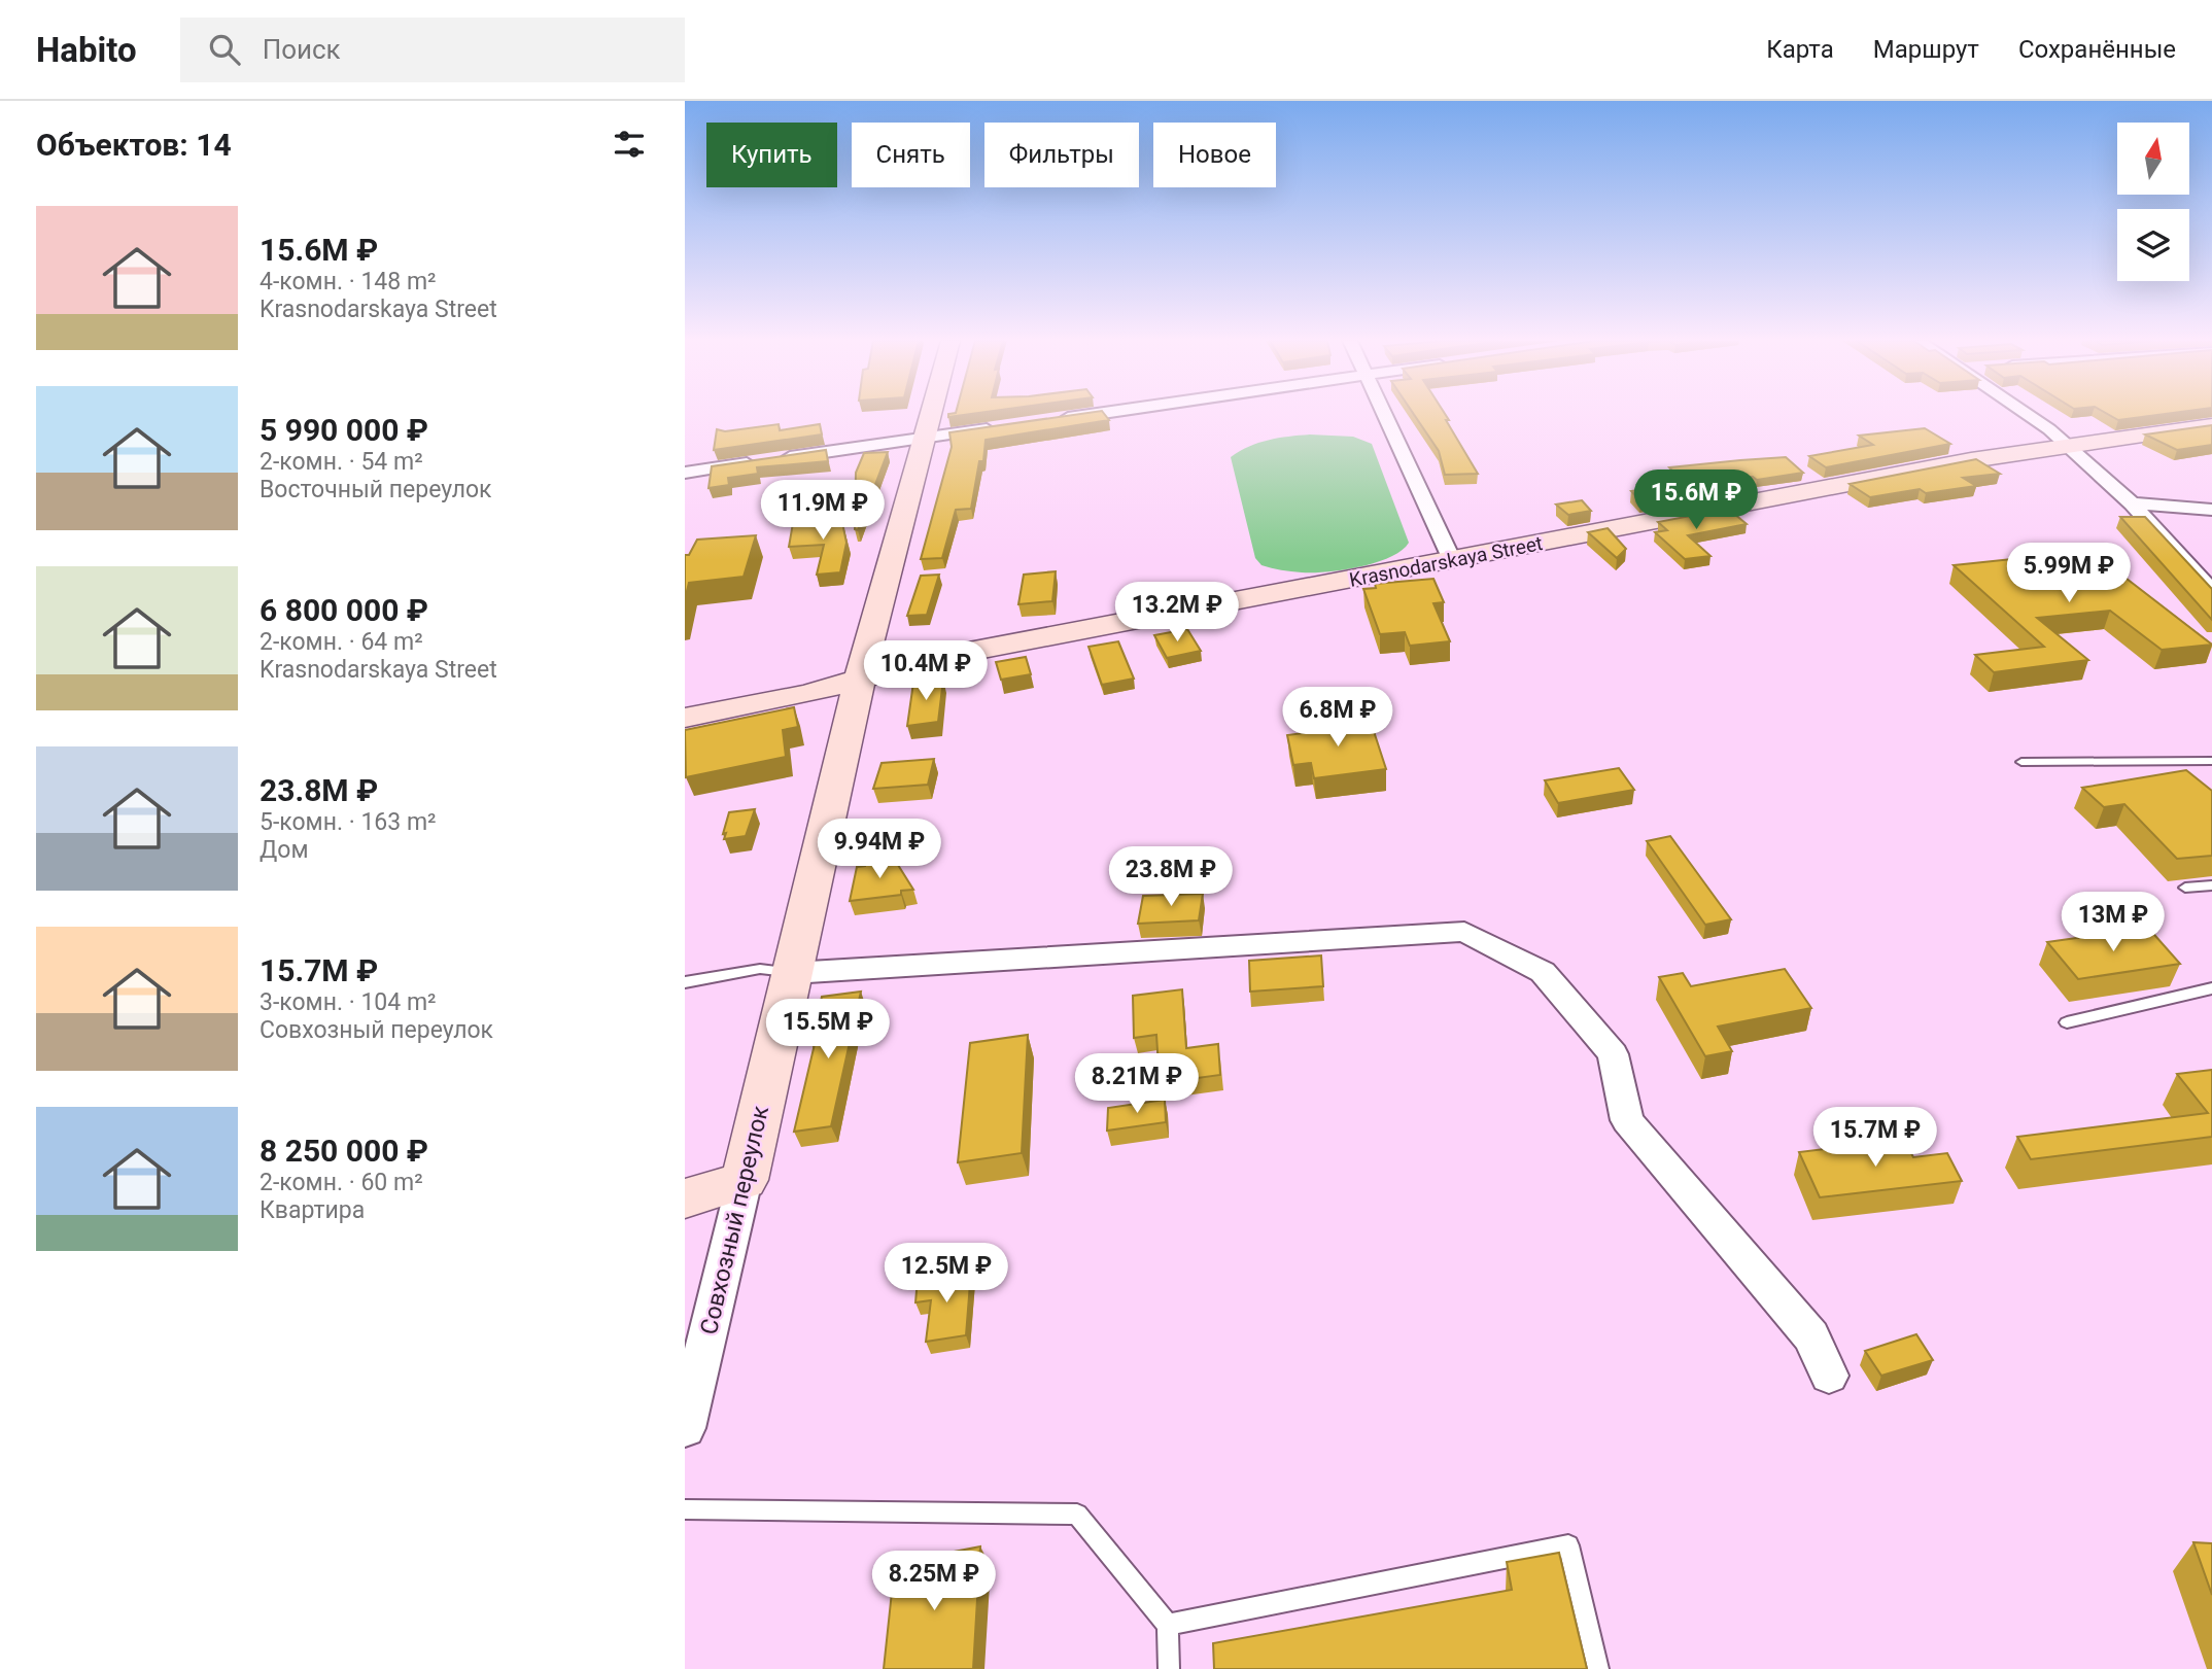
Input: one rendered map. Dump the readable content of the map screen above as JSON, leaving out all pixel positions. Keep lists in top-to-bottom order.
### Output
{
  "streets": {
    "street": ["Krasnodarskaya Street", "Совхозный переулок"]
  },
  "crossings": [
    ["Krasnodarskaya Street", "Совхозный переулок"]
  ],
  "north": "top",
  "page": {
    "header": "Habito",
    "search": "Поиск",
    "nav": ["Карта", "Маршрут", "Сохранённые"],
    "heading": "Объектов: 14",
    "chip": [
      "Купить",
      "Снять",
      "Фильтры",
      "Новое"
    ],
    "list": [
      {
        "name": "15.6M ₽",
        "note": "4-комн. · 148 m² · Krasnodarskaya Street"
      },
      {
        "name": "5 990 000 ₽",
        "note": "2-комн. · 54 m² · Восточный переулок"
      },
      {
        "name": "6 800 000 ₽",
        "note": "2-комн. · 64 m² · Krasnodarskaya Street"
      },
      {
        "name": "23.8M ₽",
        "note": "5-комн. · 163 m² · Дом"
      },
      {
        "name": "15.7M ₽",
        "note": "3-комн. · 104 m² · Совхозный переулок"
      },
      {
        "name": "8 250 000 ₽",
        "note": "2-комн. · 60 m² · Квартира"
      }
    ],
    "price": [
      "15.6M ₽",
      "11.9M ₽",
      "5.99M ₽",
      "13.2M ₽",
      "10.4M ₽",
      "6.8M ₽",
      "9.94M ₽",
      "23.8M ₽",
      "13M ₽",
      "15.5M ₽",
      "8.21M ₽",
      "15.7M ₽",
      "12.5M ₽",
      "8.25M ₽"
    ]
  }
}
